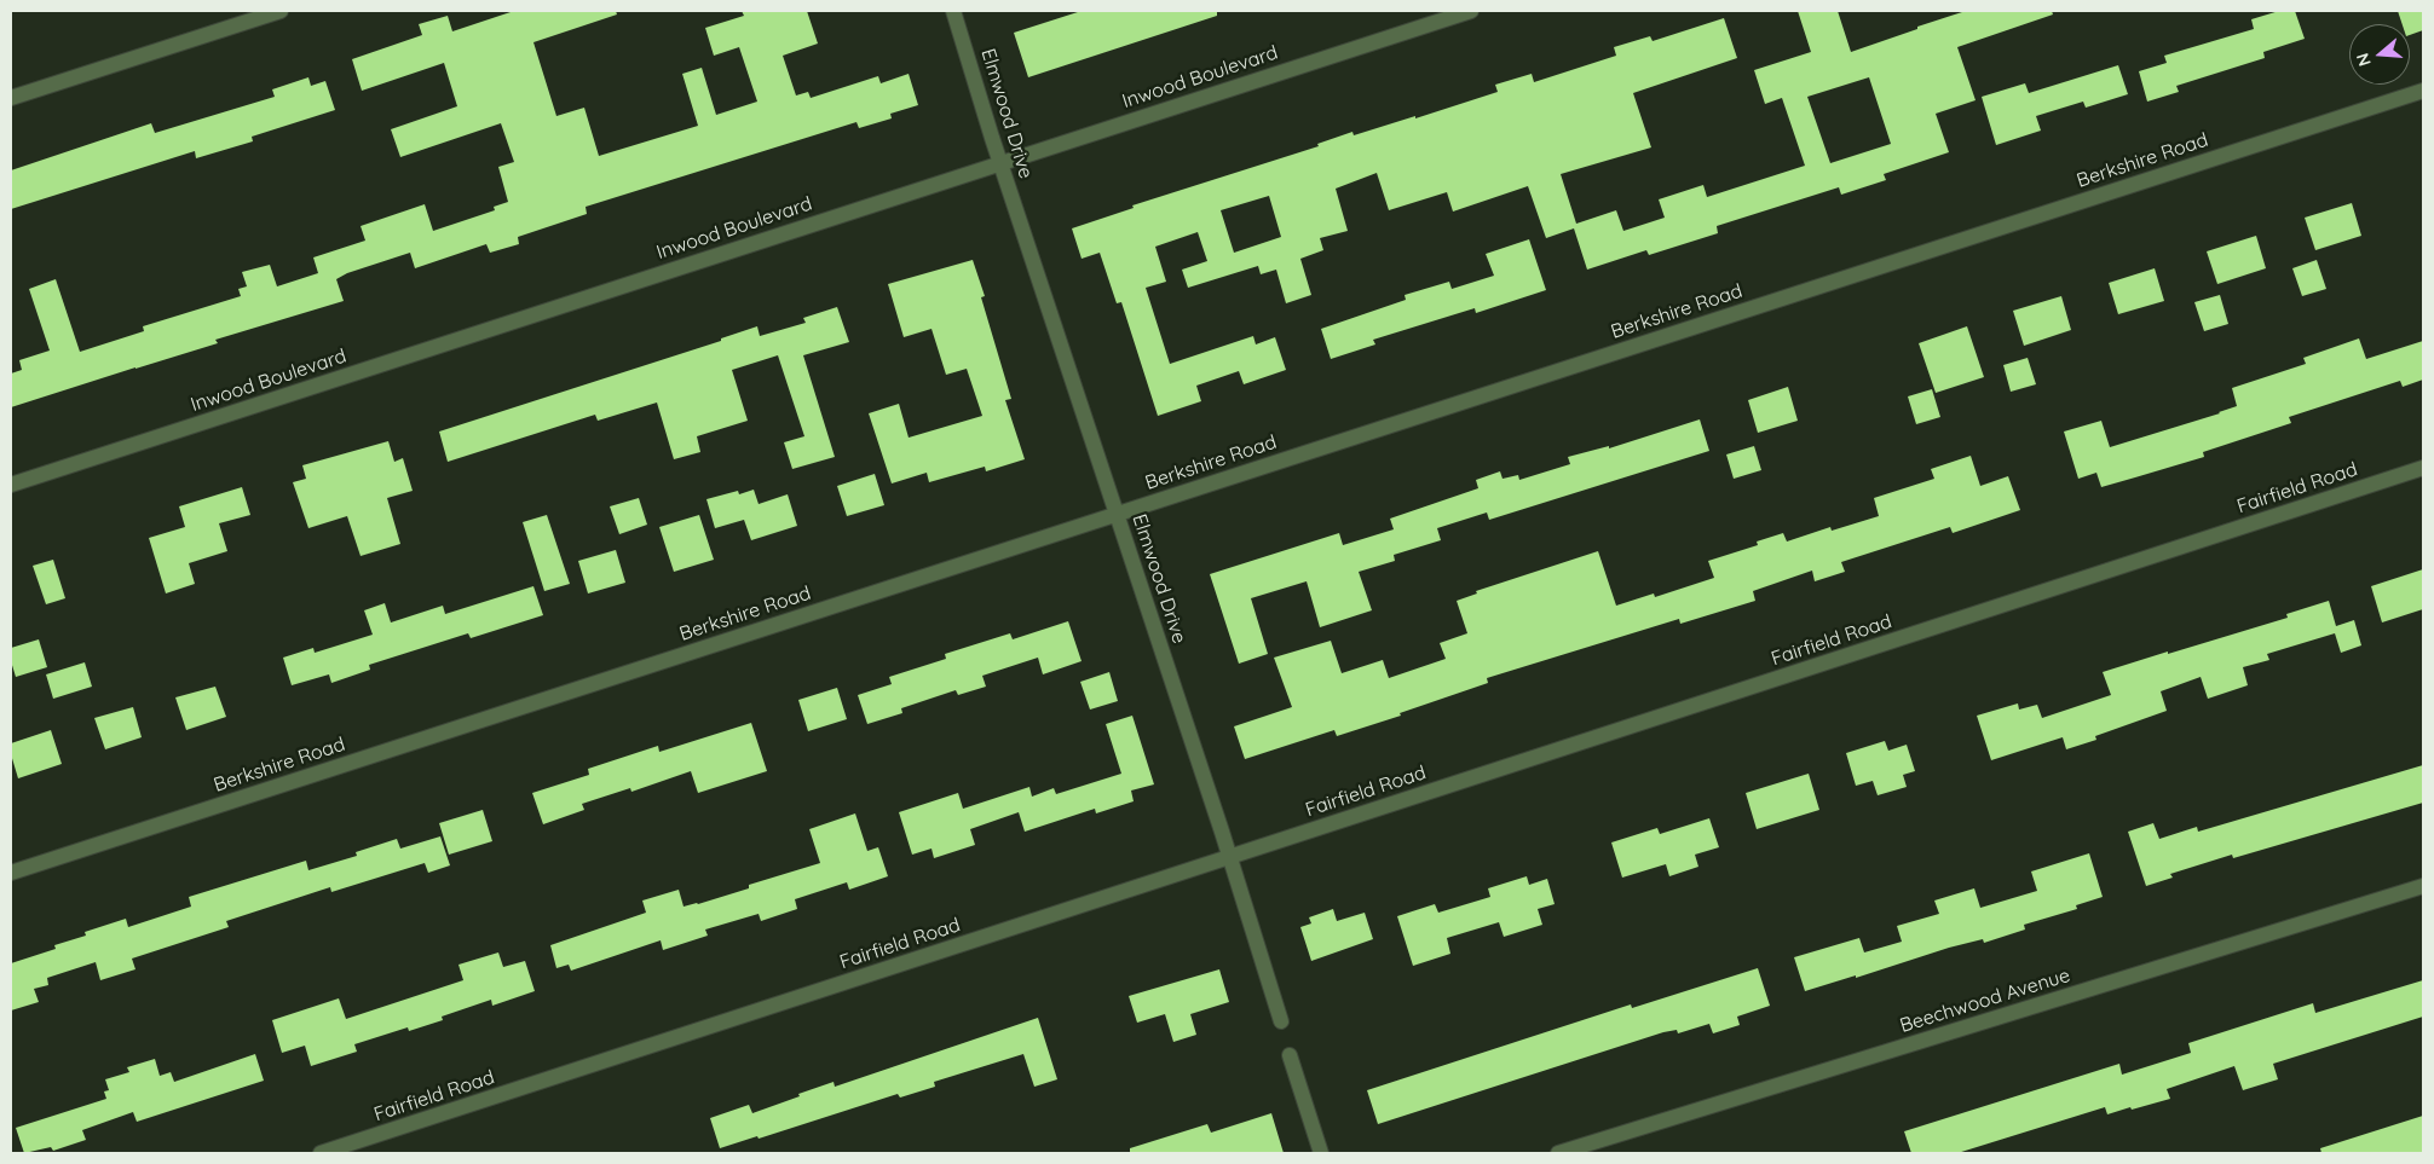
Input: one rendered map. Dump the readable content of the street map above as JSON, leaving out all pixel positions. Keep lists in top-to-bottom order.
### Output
{
  "streets": {
    "street": [
      "Inwood Boulevard",
      "Elmwood Drive",
      "Berkshire Road",
      "Fairfield Road",
      "Beechwood Avenue"
    ]
  },
  "crossings": [
    ["Inwood Boulevard", "Elmwood Drive"],
    ["Elmwood Drive", "Berkshire Road"],
    ["Elmwood Drive", "Fairfield Road"]
  ],
  "north": "left"
}
